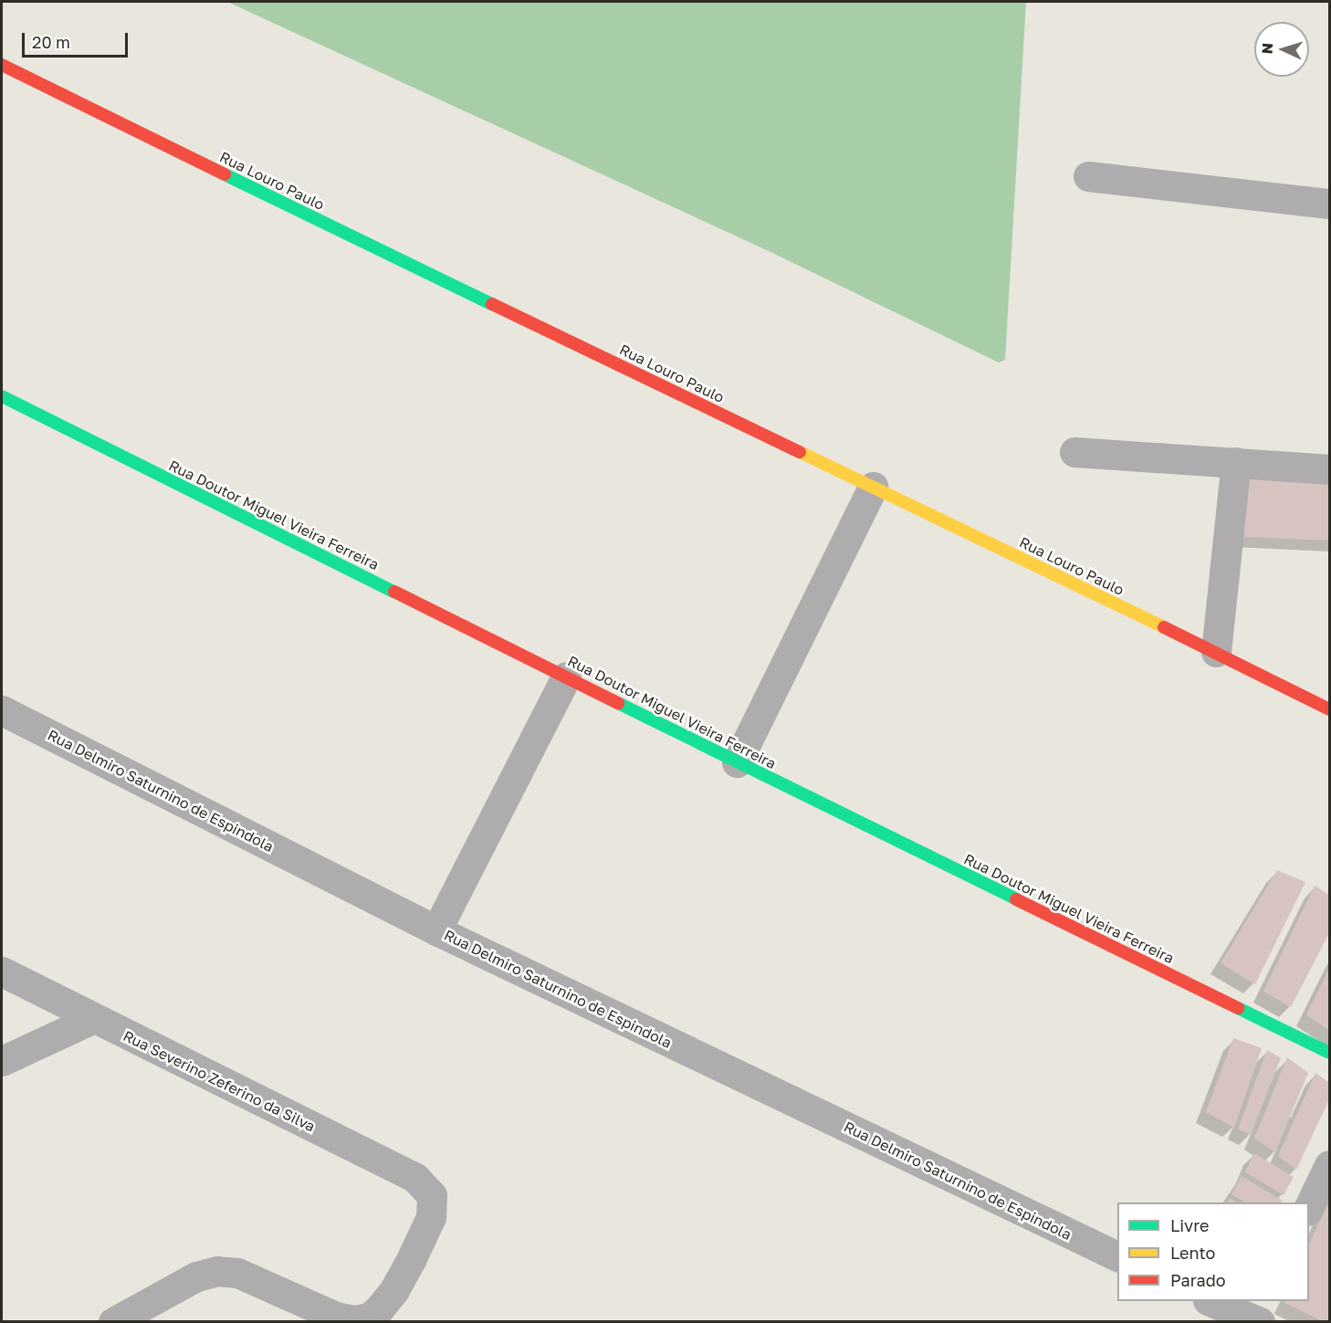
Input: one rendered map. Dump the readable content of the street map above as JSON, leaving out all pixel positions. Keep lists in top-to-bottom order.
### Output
{
  "streets": {
    "street": [
      "Rua Louro Paulo",
      "Rua Doutor Miguel Vieira Ferreira",
      "Rua Delmiro Saturnino de Espindola",
      "Rua Severino Zeferino da Silva"
    ]
  },
  "legend": ["Livre", "Lento", "Parado"],
  "scale_bar": "20 m",
  "north": "left"
}
